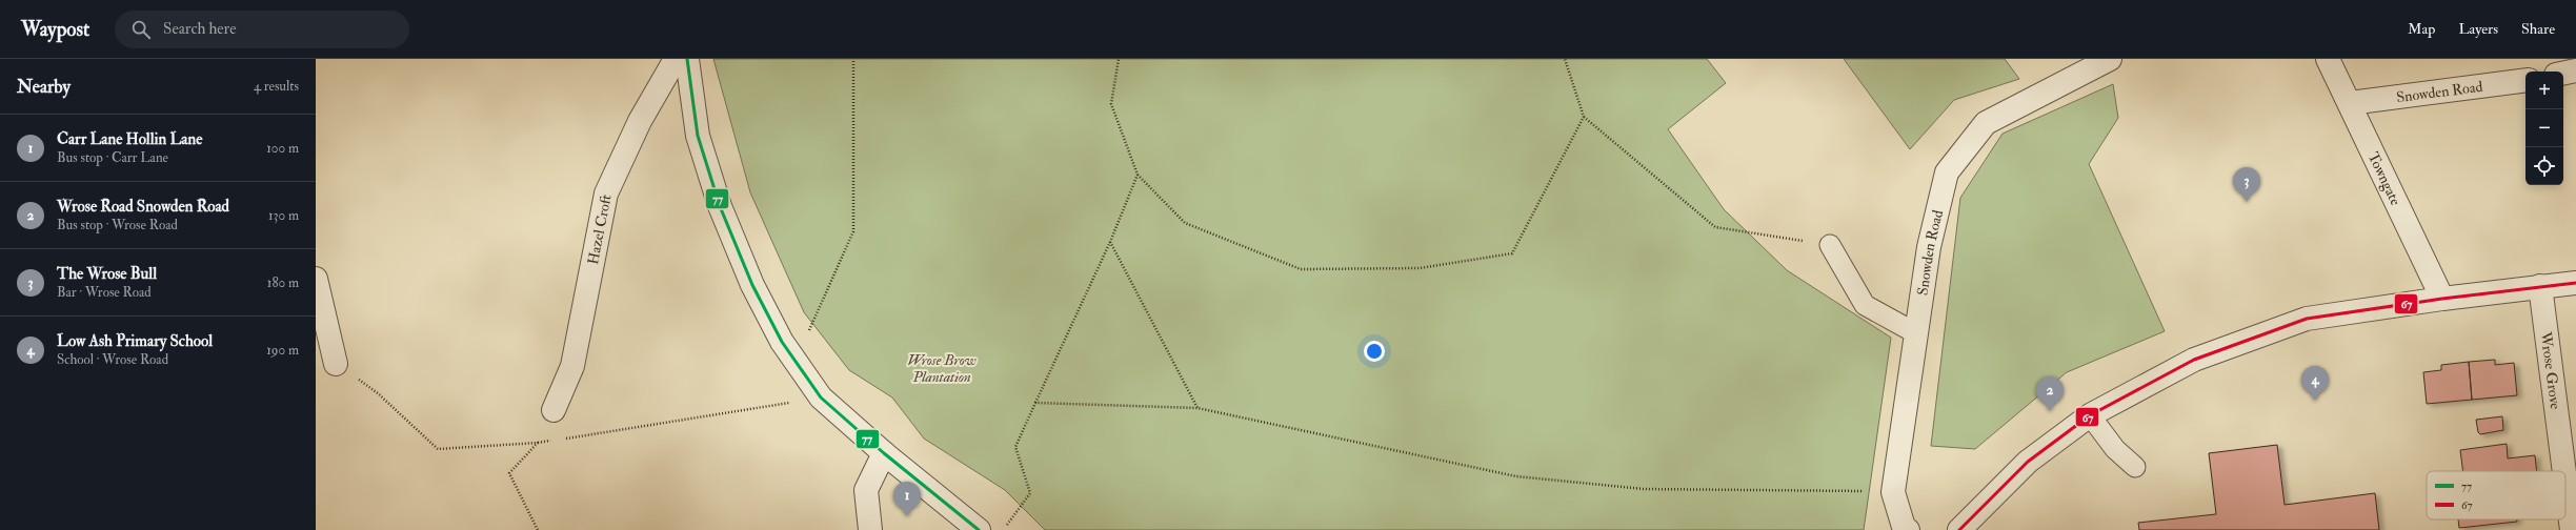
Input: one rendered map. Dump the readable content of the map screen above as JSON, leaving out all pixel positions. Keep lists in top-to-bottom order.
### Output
{
  "streets": {
    "street": [
      "Snowden Road",
      "Towngate",
      "Hazel Croft",
      "Wrose Grove"
    ]
  },
  "crossings": [
    ["Snowden Road", "Towngate"]
  ],
  "parks": ["Wrose Brow Plantation"],
  "lines": ["transit line 77", "transit line 67"],
  "legend": ["77", "67"],
  "page": {
    "header": "Waypost",
    "search": "Search here",
    "nav": ["Map", "Layers", "Share"],
    "heading": ["Nearby", "4 results"],
    "map_buttons": ["+", "−"],
    "list": [
      {
        "mark": "1",
        "name": "Carr Lane Hollin Lane",
        "note": "Bus stop · Carr Lane",
        "value": "100 m"
      },
      {
        "mark": "2",
        "name": "Wrose Road Snowden Road",
        "note": "Bus stop · Wrose Road",
        "value": "130 m"
      },
      {
        "mark": "3",
        "name": "The Wrose Bull",
        "note": "Bar · Wrose Road",
        "value": "180 m"
      },
      {
        "mark": "4",
        "name": "Low Ash Primary School",
        "note": "School · Wrose Road",
        "value": "190 m"
      }
    ],
    "pins": [
      "3",
      "4",
      "2",
      "1"
    ]
  }
}
